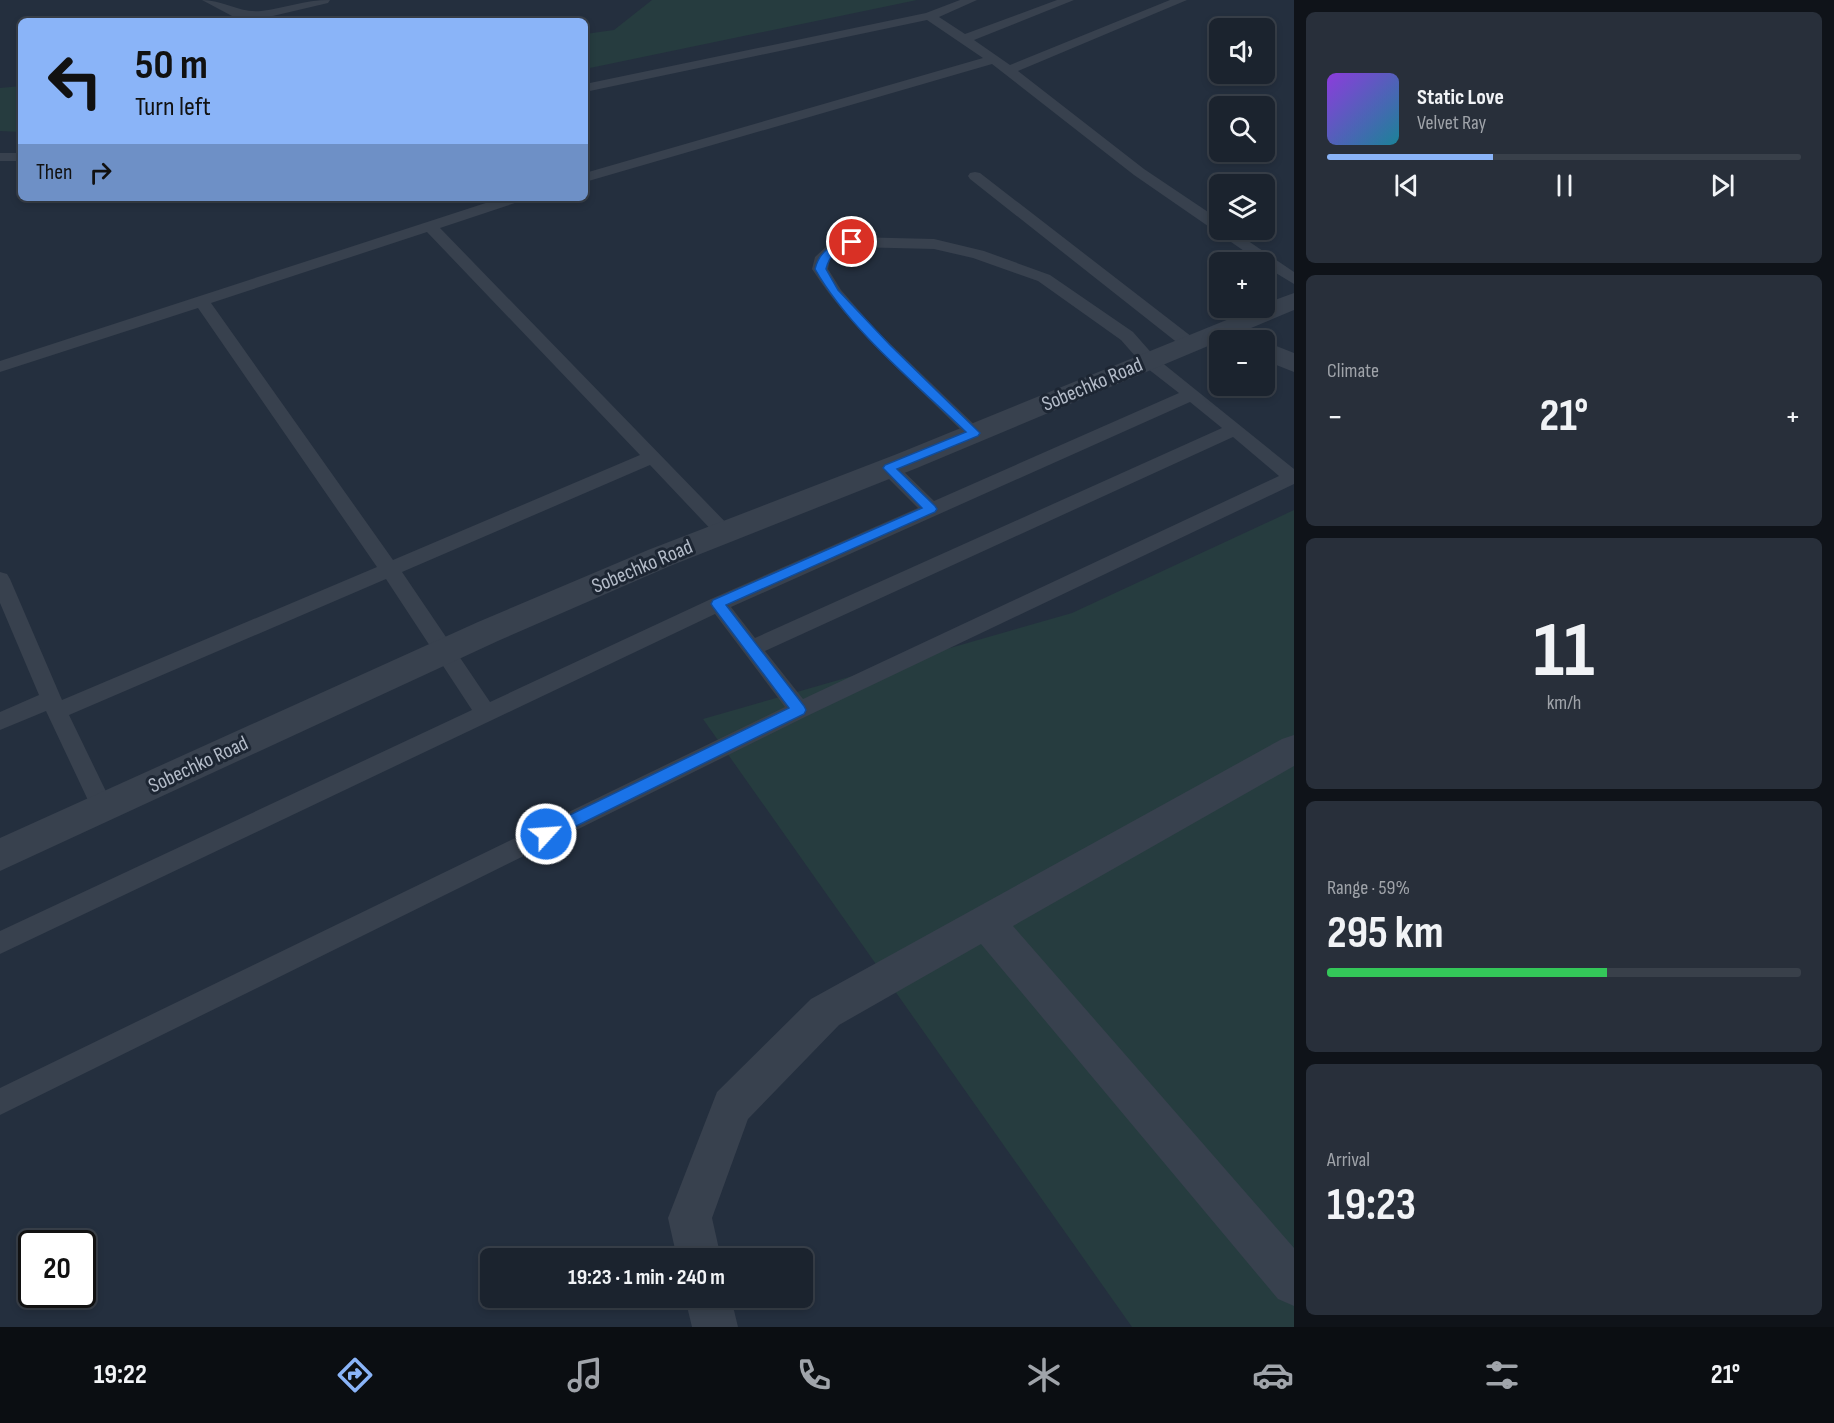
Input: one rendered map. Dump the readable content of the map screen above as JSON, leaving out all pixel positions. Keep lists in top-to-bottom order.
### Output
{
  "streets": {
    "street": ["Sobechko Road"]
  },
  "page": {
    "map_buttons": ["+", "−"],
    "turn": ["50 m", "Turn left"],
    "song": ["Static Love", "Velvet Ray"],
    "then": "Then",
    "tile": [
      "Climate",
      ["11", "km/h"],
      ["Range · 59%", "295 km"],
      ["Arrival", "19:23"]
    ],
    "heat": ["−", "21°", "+"],
    "limit": "20",
    "trip": "19:23 · 1 min · 240 m",
    "tabs": ["19:22", "21°"]
  }
}
